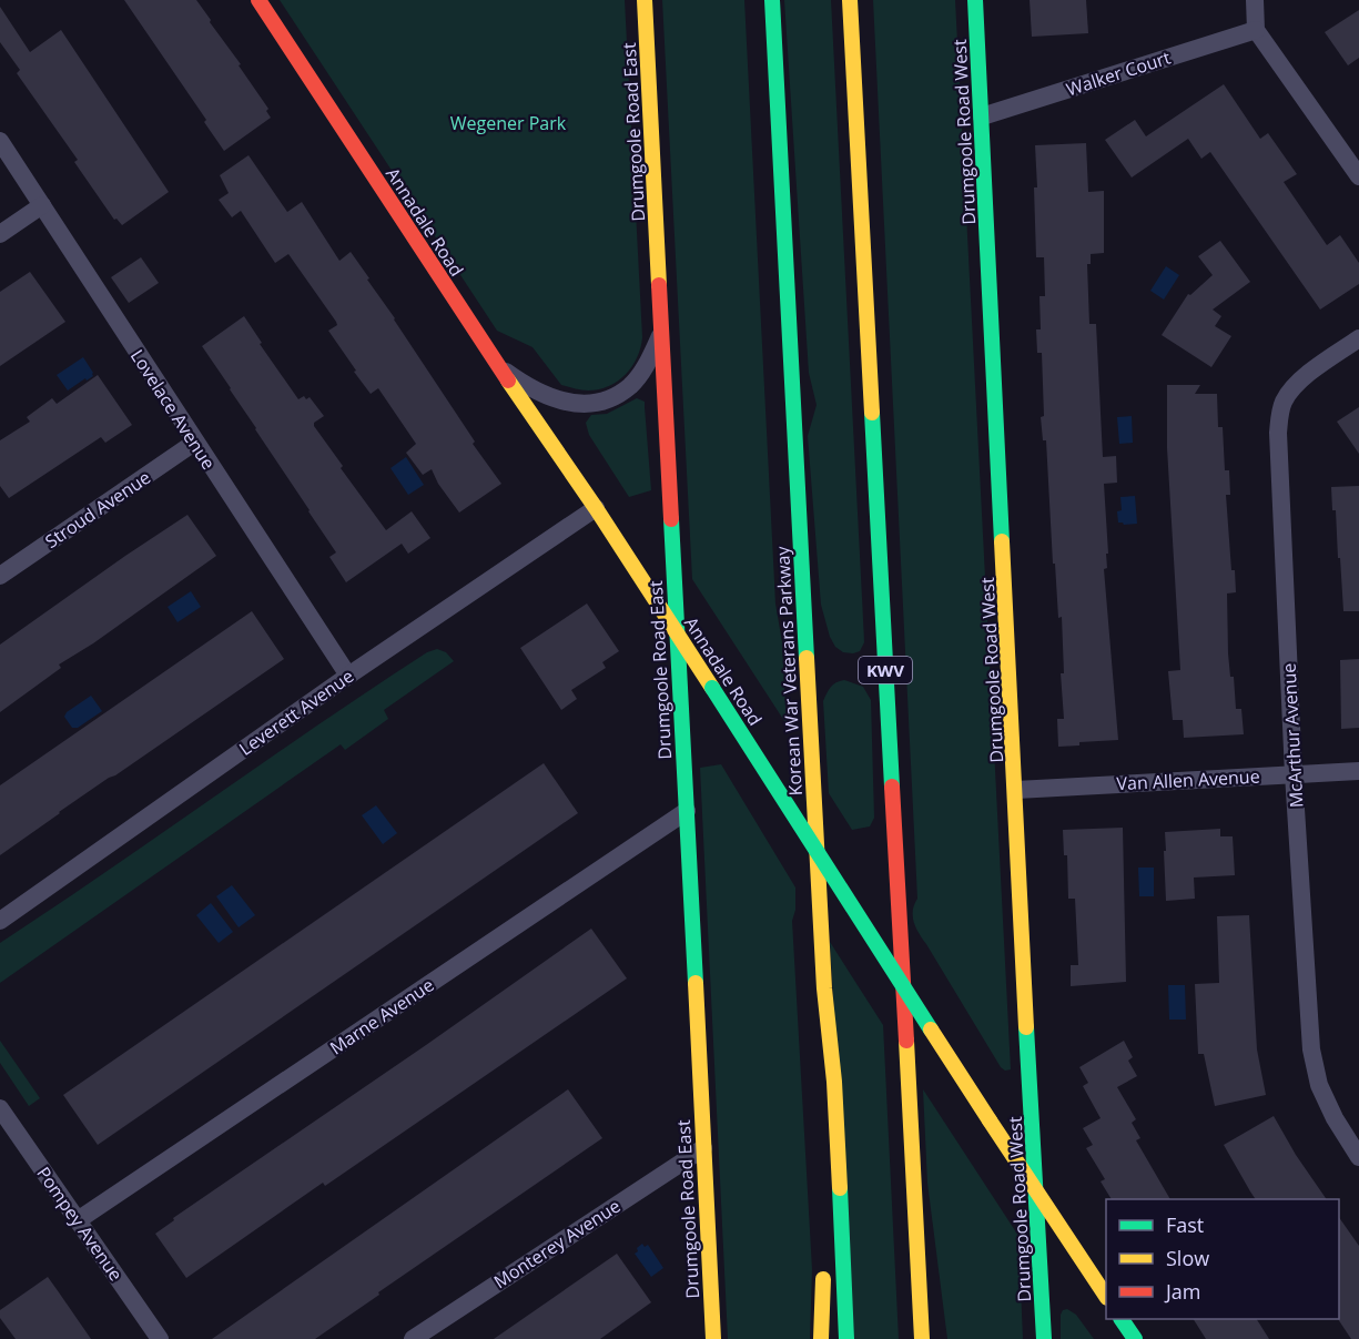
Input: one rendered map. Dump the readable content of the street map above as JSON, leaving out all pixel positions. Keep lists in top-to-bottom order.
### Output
{
  "streets": {
    "main road": [
      "Drumgoole Road East",
      "Drumgoole Road West",
      "Annadale Road",
      "KWV",
      "Korean War Veterans Parkway"
    ],
    "street": [
      "Walker Court",
      "Lovelace Avenue",
      "Stroud Avenue",
      "Leverett Avenue",
      "McArthur Avenue",
      "Van Allen Avenue",
      "Marne Avenue",
      "Pompey Avenue",
      "Monterey Avenue"
    ]
  },
  "crossings": [
    ["Walker Court", "Drumgoole Road West"],
    ["Drumgoole Road East", "Annadale Road"],
    ["Drumgoole Road East", "Marne Avenue"],
    ["Drumgoole Road East", "Monterey Avenue"],
    ["Drumgoole Road West", "Annadale Road"],
    ["Drumgoole Road West", "Van Allen Avenue"],
    ["Annadale Road", "Leverett Avenue"],
    ["Lovelace Avenue", "Stroud Avenue"],
    ["Lovelace Avenue", "Leverett Avenue"],
    ["McArthur Avenue", "Van Allen Avenue"],
    ["Marne Avenue", "Pompey Avenue"]
  ],
  "parks": ["Wegener Park"],
  "legend": ["Fast", "Slow", "Jam"]
}
